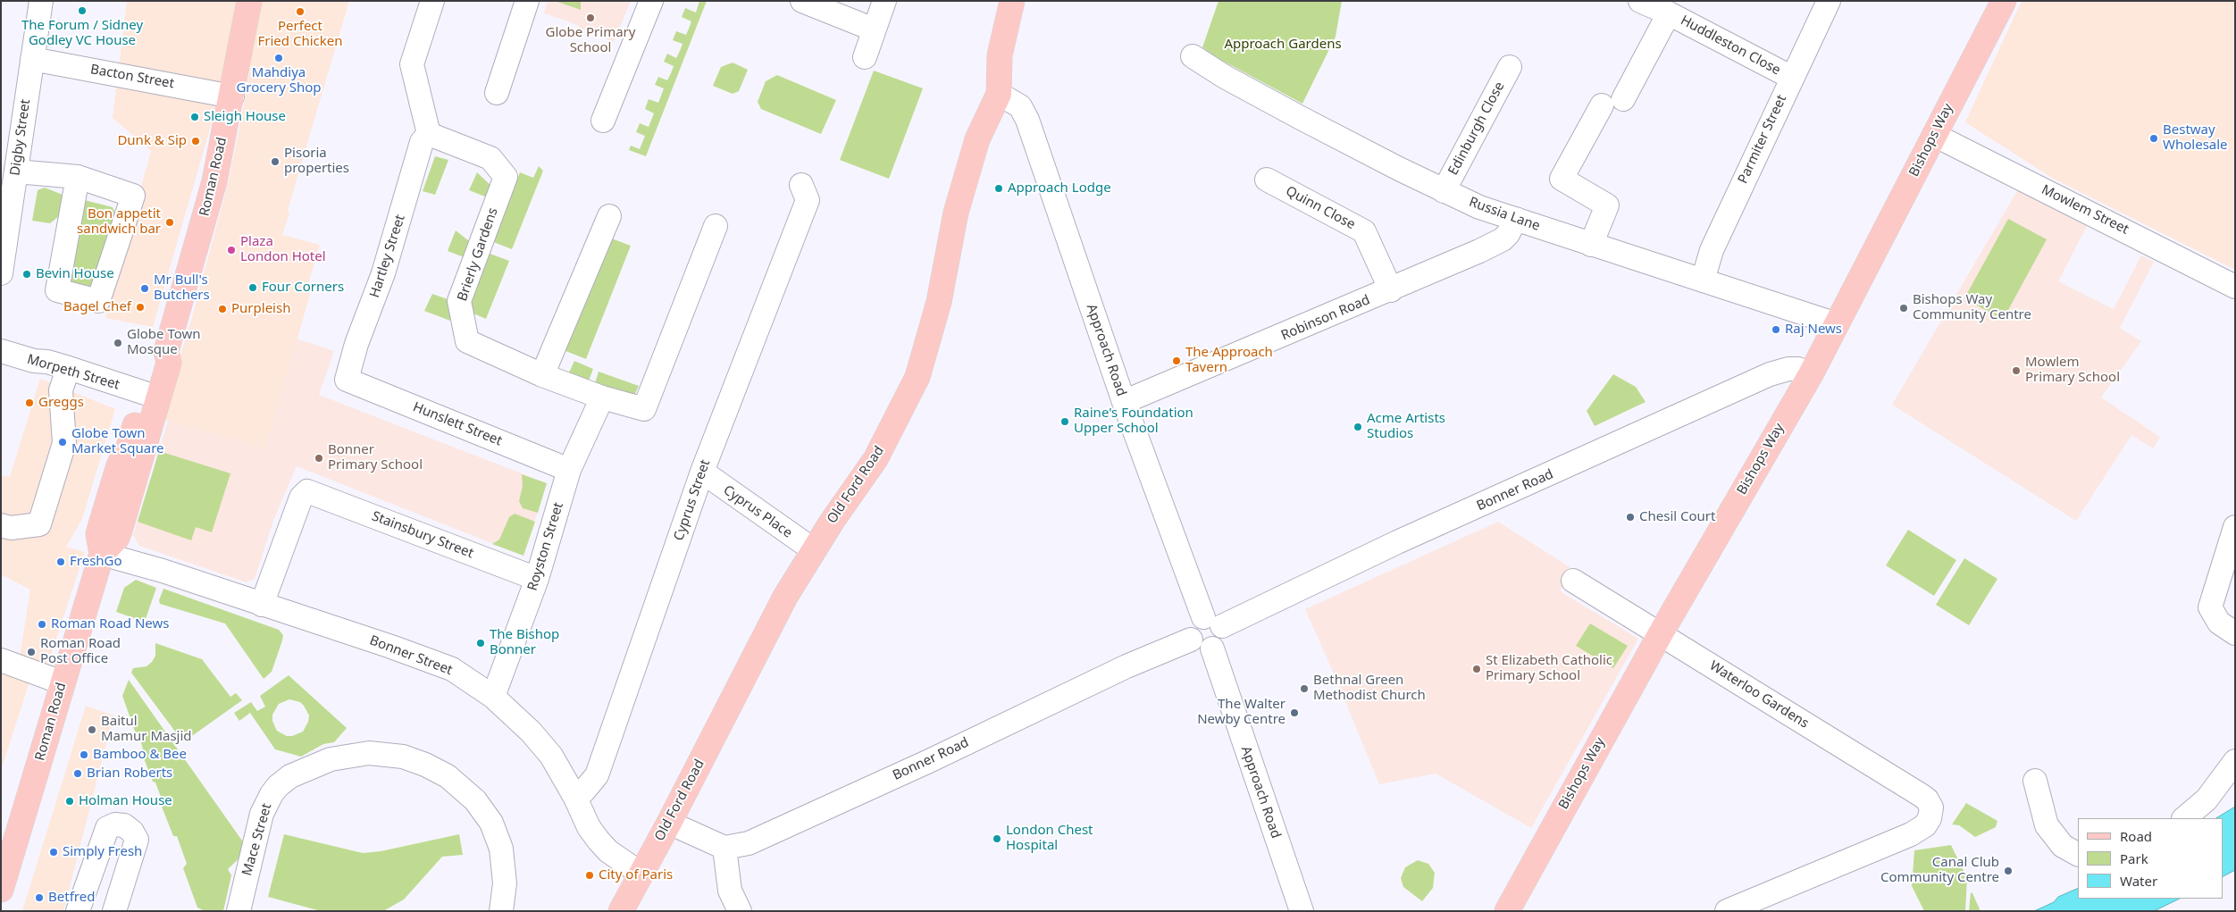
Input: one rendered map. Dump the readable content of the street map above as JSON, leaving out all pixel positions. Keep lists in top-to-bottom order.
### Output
{
  "streets": {
    "main road": ["Bishops Way", "Roman Road", "Old Ford Road"],
    "street": [
      "Huddleston Close",
      "Bacton Street",
      "Edinburgh Close",
      "Digby Street",
      "Parmiter Street",
      "Quinn Close",
      "Mowlem Street",
      "Russia Lane",
      "Brierly Gardens",
      "Hartley Street",
      "Robinson Road",
      "Approach Road",
      "Morpeth Street",
      "Hunslett Street",
      "Bonner Road",
      "Cyprus Street",
      "Cyprus Place",
      "Stainsbury Street",
      "Royston Street",
      "Bonner Street",
      "Waterloo Gardens",
      "Mace Street"
    ]
  },
  "crossings": [
    ["Huddleston Close", "Parmiter Street"],
    ["Huddleston Close", "Russia Lane"],
    ["Bacton Street", "Digby Street"],
    ["Bacton Street", "Roman Road"],
    ["Edinburgh Close", "Russia Lane"],
    ["Parmiter Street", "Russia Lane"],
    ["Bishops Way", "Mowlem Street"],
    ["Bishops Way", "Russia Lane"],
    ["Bishops Way", "Bonner Road"],
    ["Bishops Way", "Waterloo Gardens"],
    ["Roman Road", "Morpeth Street"],
    ["Roman Road", "Bonner Street"],
    ["Quinn Close", "Robinson Road"],
    ["Russia Lane", "Robinson Road"],
    ["Brierly Gardens", "Hartley Street"],
    ["Brierly Gardens", "Royston Street"],
    ["Hartley Street", "Hunslett Street"],
    ["Robinson Road", "Approach Road"],
    ["Approach Road", "Old Ford Road"],
    ["Approach Road", "Bonner Road"],
    ["Hunslett Street", "Royston Street"],
    ["Old Ford Road", "Cyprus Place"],
    ["Old Ford Road", "Bonner Street"],
    ["Cyprus Street", "Cyprus Place"],
    ["Cyprus Street", "Bonner Street"],
    ["Stainsbury Street", "Royston Street"],
    ["Stainsbury Street", "Bonner Street"],
    ["Royston Street", "Bonner Street"]
  ],
  "parks": ["Approach Gardens"],
  "places": [
    "The Forum / Sidney Godley VC House",
    "Perfect Fried Chicken",
    "Globe Primary School",
    "Mahdiya Grocery Shop",
    "Sleigh House",
    "Bestway Wholesale",
    "Dunk & Sip",
    "Pisoria properties",
    "Approach Lodge",
    "Bon appetit sandwich bar",
    "Plaza London Hotel",
    "Bevin House",
    "Four Corners",
    "Mr Bull's Butchers",
    "Bagel Chef",
    "Bishops Way Community Centre",
    "Purpleish",
    "Raj News",
    "Globe Town Mosque",
    "The Approach Tavern",
    "Mowlem Primary School",
    "Greggs",
    "Raine's Foundation Upper School",
    "Acme Artists Studios",
    "Globe Town Market Square",
    "Bonner Primary School",
    "Chesil Court",
    "FreshGo",
    "Roman Road News",
    "The Bishop Bonner",
    "Roman Road Post Office",
    "St Elizabeth Catholic Primary School",
    "Bethnal Green Methodist Church",
    "The Walter Newby Centre",
    "Baitul Mamur Masjid",
    "Bamboo & Bee",
    "Brian Roberts",
    "Holman House",
    "London Chest Hospital",
    "Simply Fresh",
    "Canal Club Community Centre",
    "City of Paris",
    "Betfred"
  ],
  "legend": ["Road", "Park", "Water"]
}
